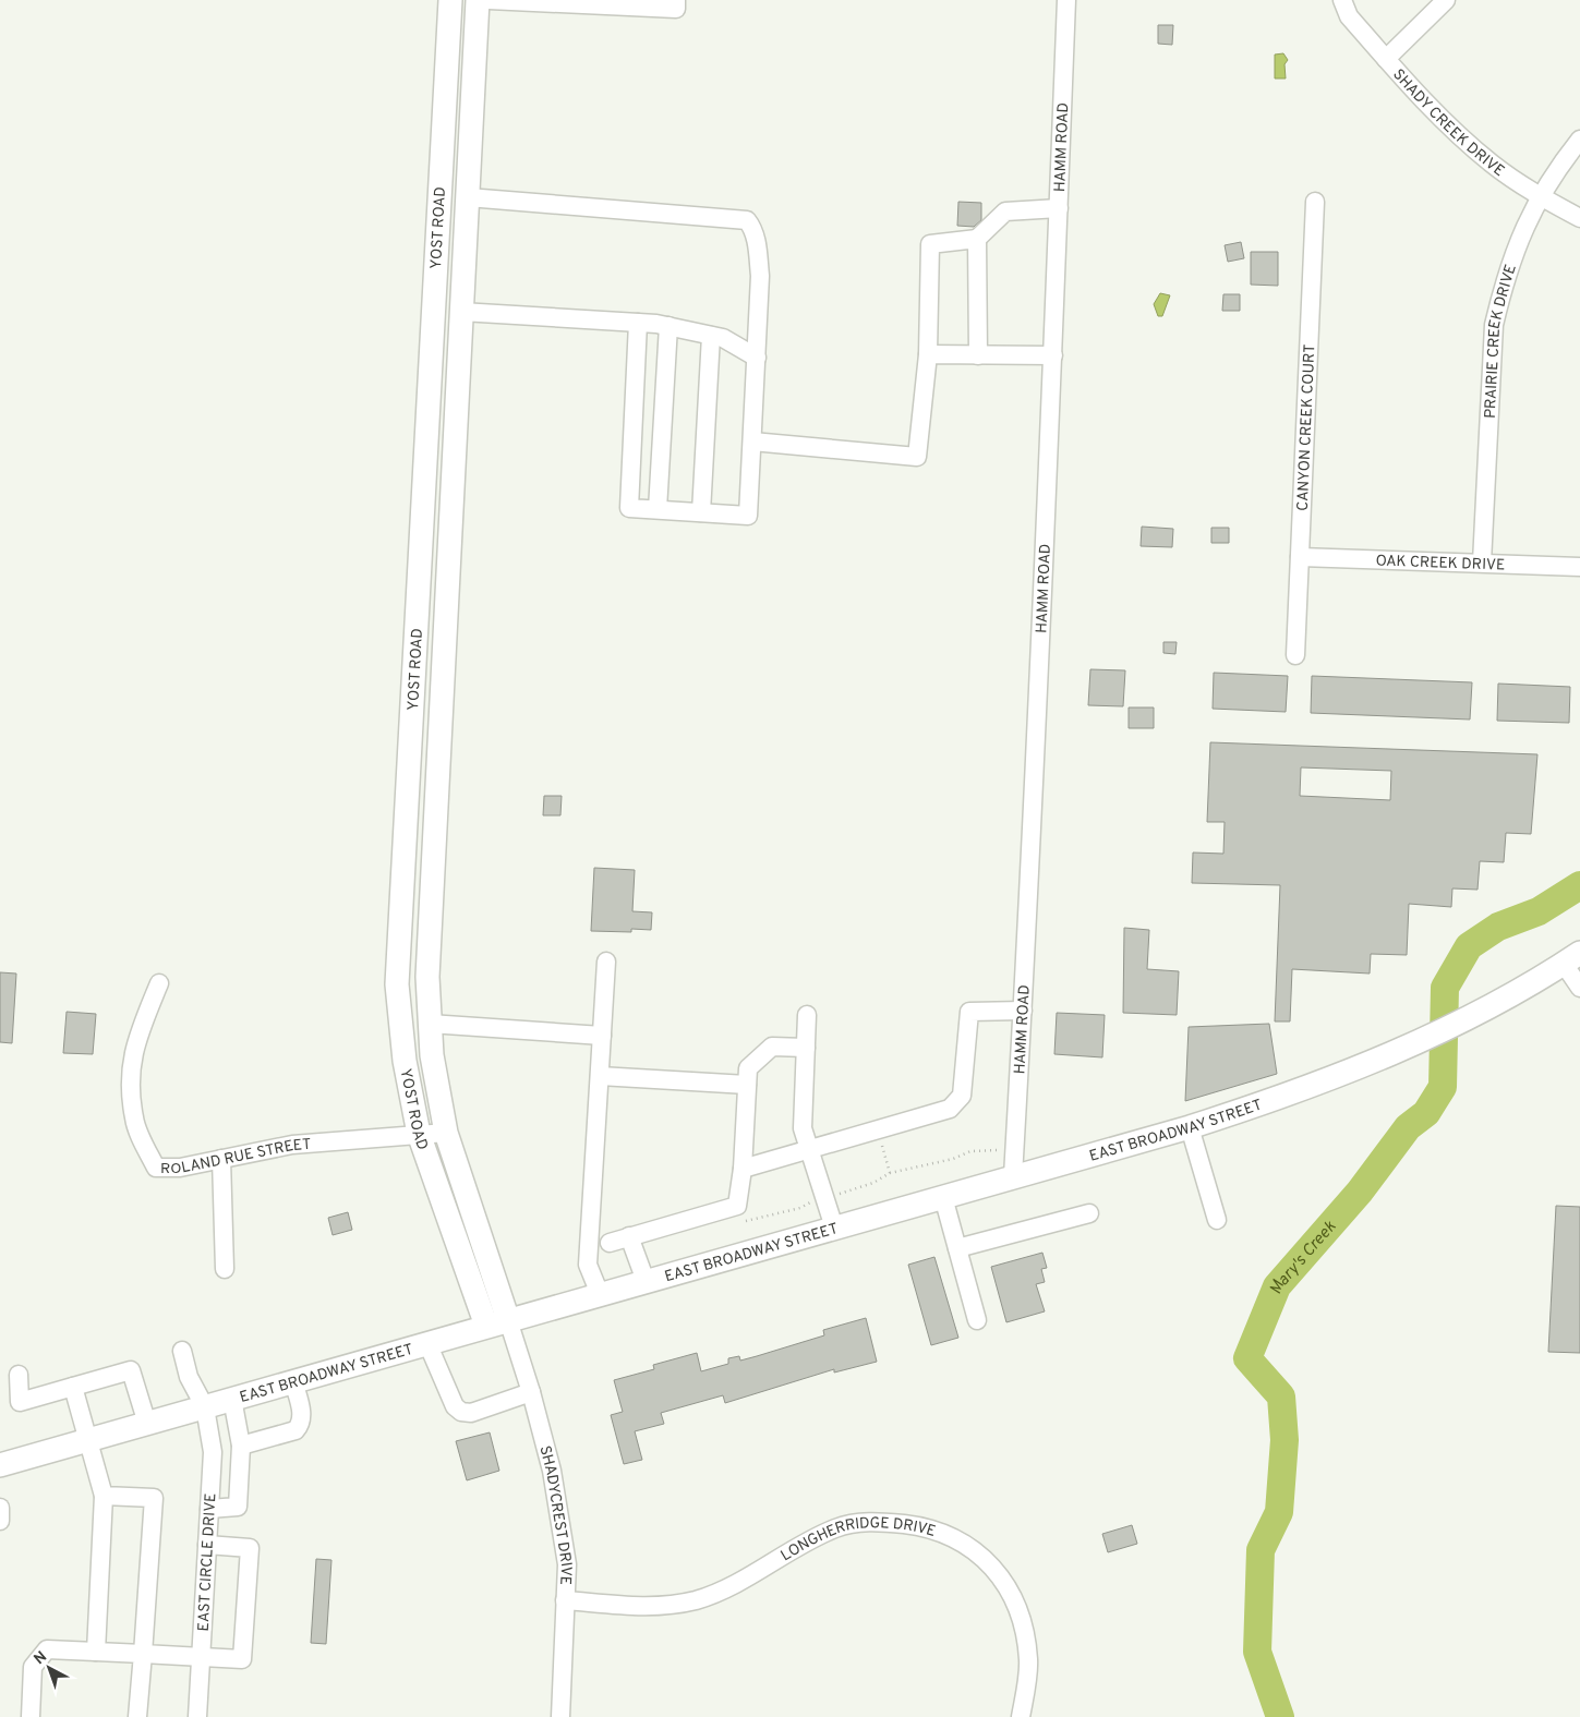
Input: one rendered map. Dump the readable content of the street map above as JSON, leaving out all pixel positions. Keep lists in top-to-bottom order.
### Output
{
  "streets": {
    "main road": ["YOST ROAD", "EAST BROADWAY STREET"],
    "street": [
      "SHADY CREEK DRIVE",
      "HAMM ROAD",
      "PRAIRIE CREEK DRIVE",
      "CANYON CREEK COURT",
      "OAK CREEK DRIVE",
      "ROLAND RUE STREET",
      "SHADYCREST DRIVE",
      "LONGHERRIDGE DRIVE",
      "EAST CIRCLE DRIVE"
    ]
  },
  "crossings": [
    ["SHADY CREEK DRIVE", "PRAIRIE CREEK DRIVE"],
    ["HAMM ROAD", "EAST BROADWAY STREET"],
    ["YOST ROAD", "EAST BROADWAY STREET"],
    ["YOST ROAD", "ROLAND RUE STREET"],
    ["YOST ROAD", "SHADYCREST DRIVE"],
    ["PRAIRIE CREEK DRIVE", "OAK CREEK DRIVE"],
    ["CANYON CREEK COURT", "OAK CREEK DRIVE"],
    ["EAST BROADWAY STREET", "SHADYCREST DRIVE"],
    ["EAST BROADWAY STREET", "EAST CIRCLE DRIVE"],
    ["SHADYCREST DRIVE", "LONGHERRIDGE DRIVE"]
  ],
  "water": ["Mary's Creek"],
  "north": "top left"
}
